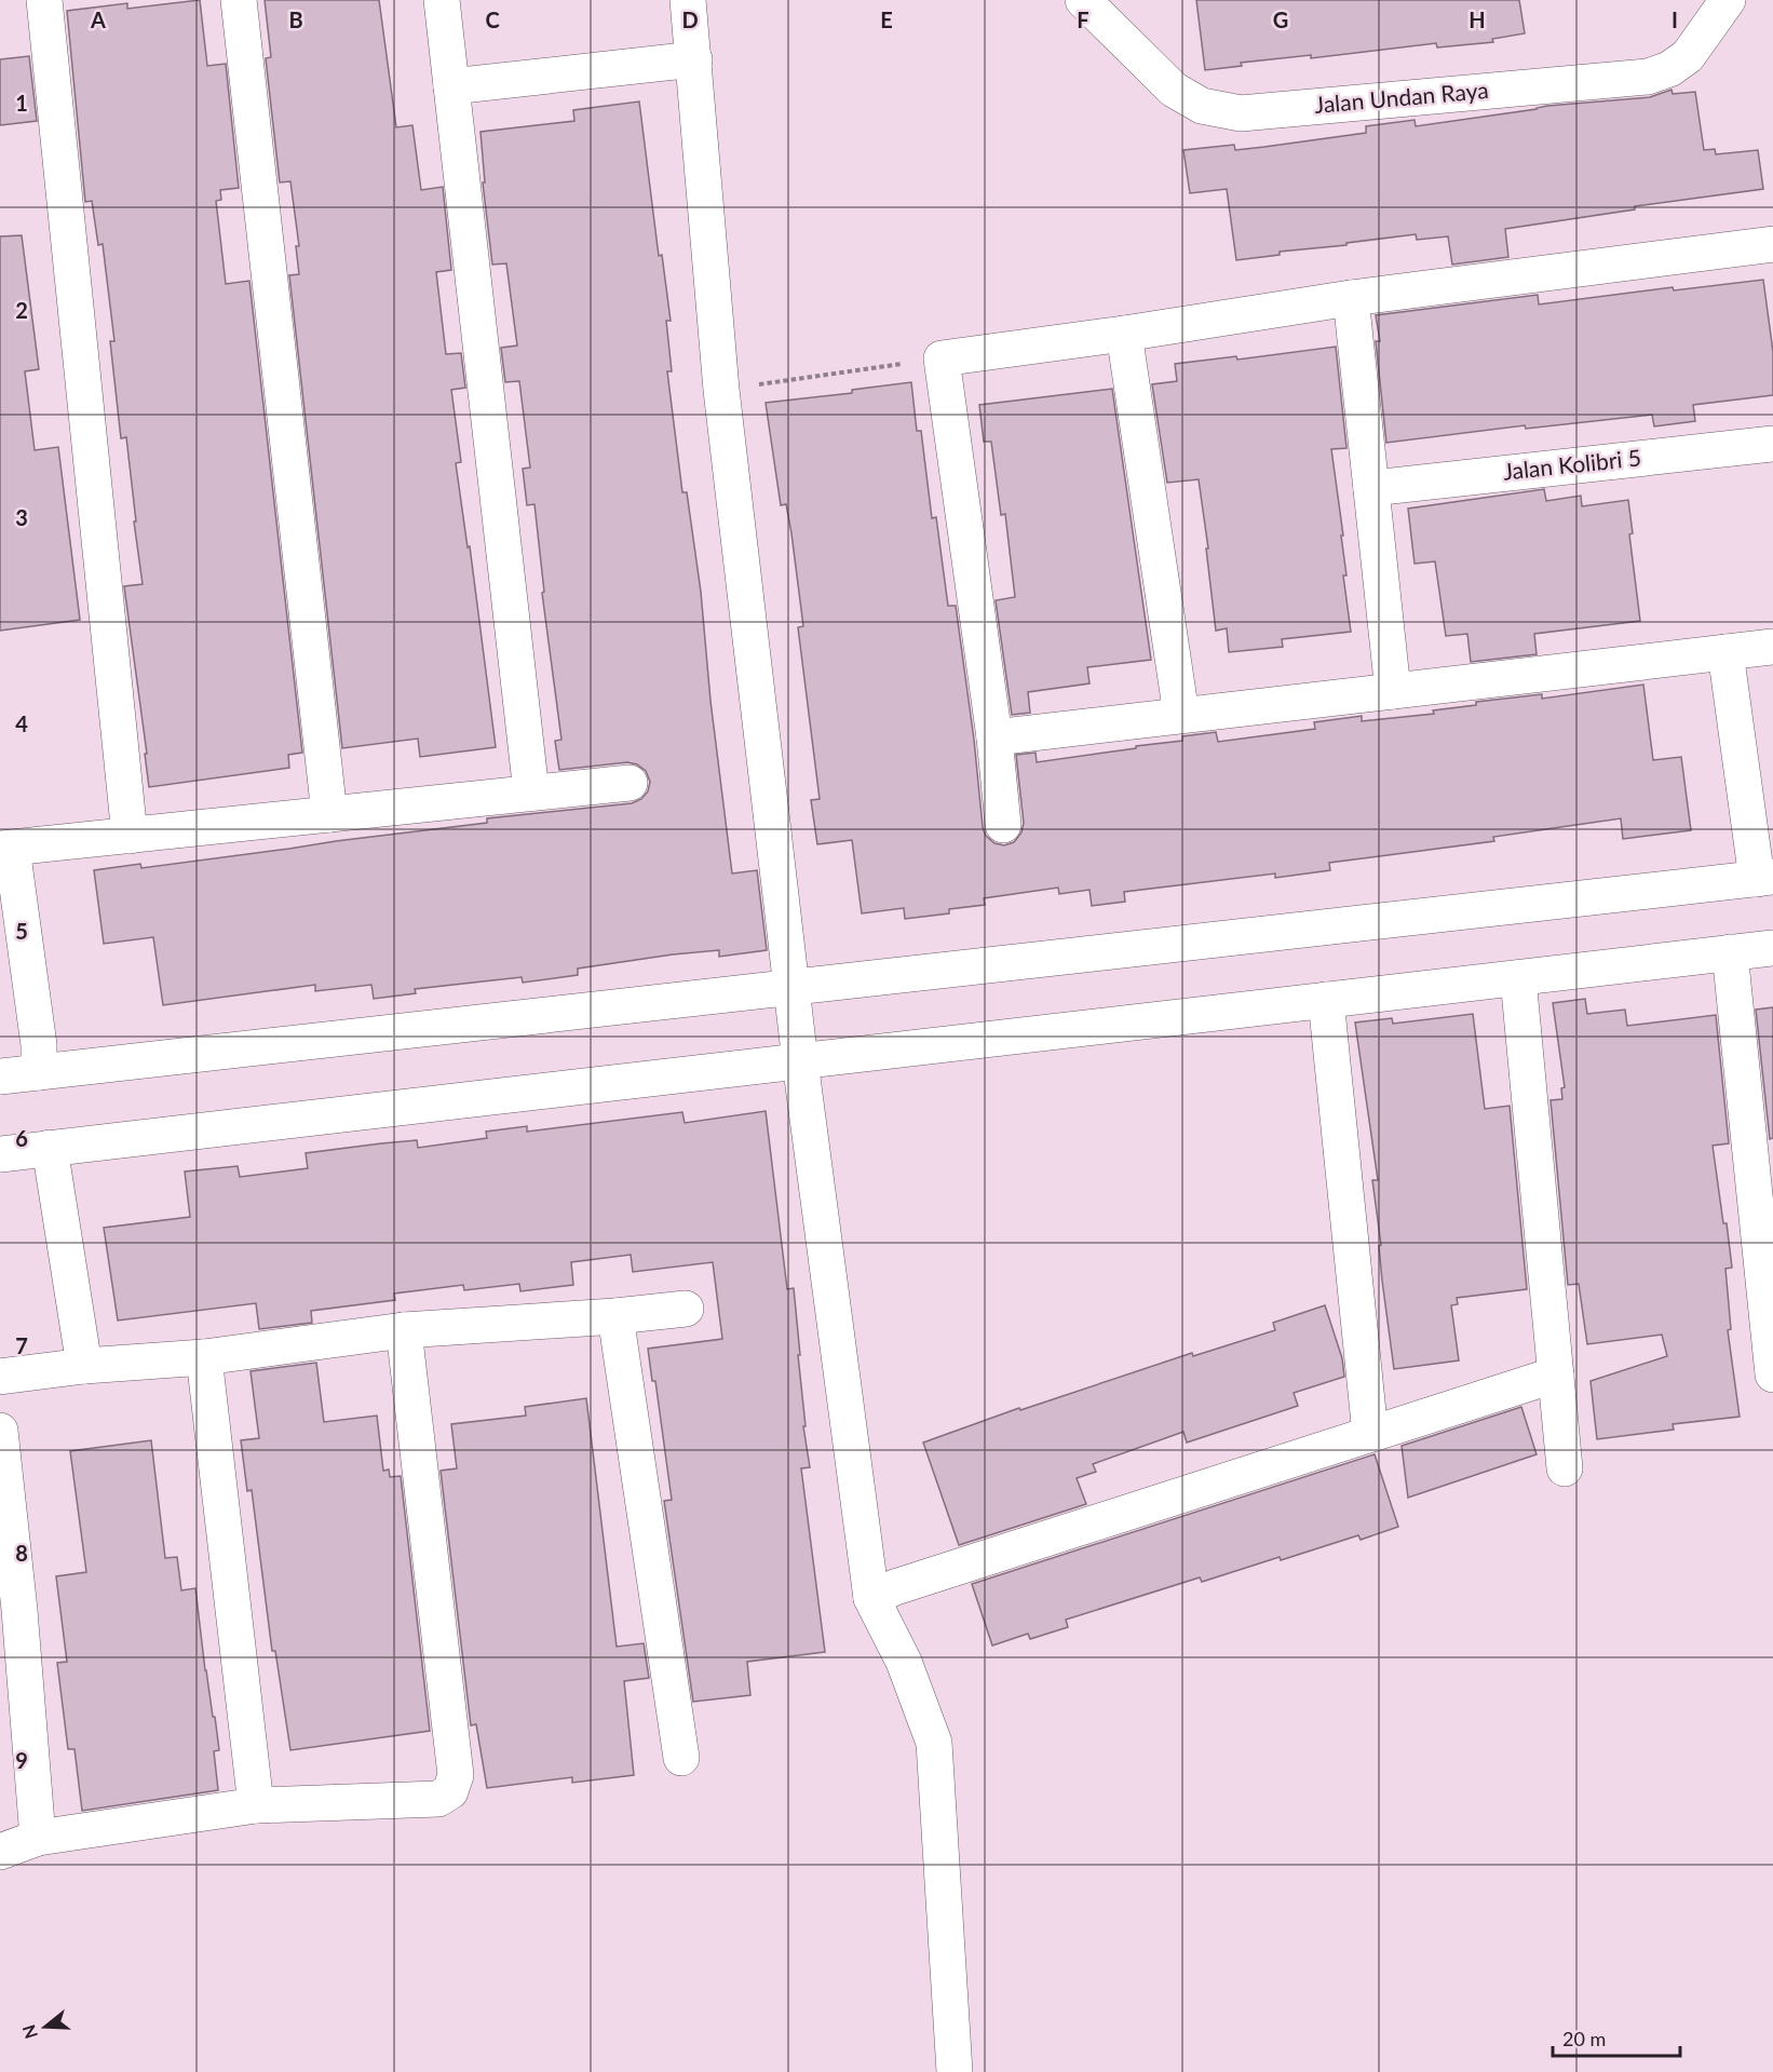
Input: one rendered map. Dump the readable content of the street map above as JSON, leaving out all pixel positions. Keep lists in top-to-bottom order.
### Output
{
  "streets": {
    "street": ["Jalan Undan Raya", "Jalan Kolibri 5"]
  },
  "scale_bar": "20 m",
  "north": "left",
  "grid": {
    "columns": [
      "A",
      "B",
      "C",
      "D",
      "E",
      "F",
      "G",
      "H",
      "I"
    ],
    "rows": [
      "1",
      "2",
      "3",
      "4",
      "5",
      "6",
      "7",
      "8",
      "9"
    ]
  }
}
